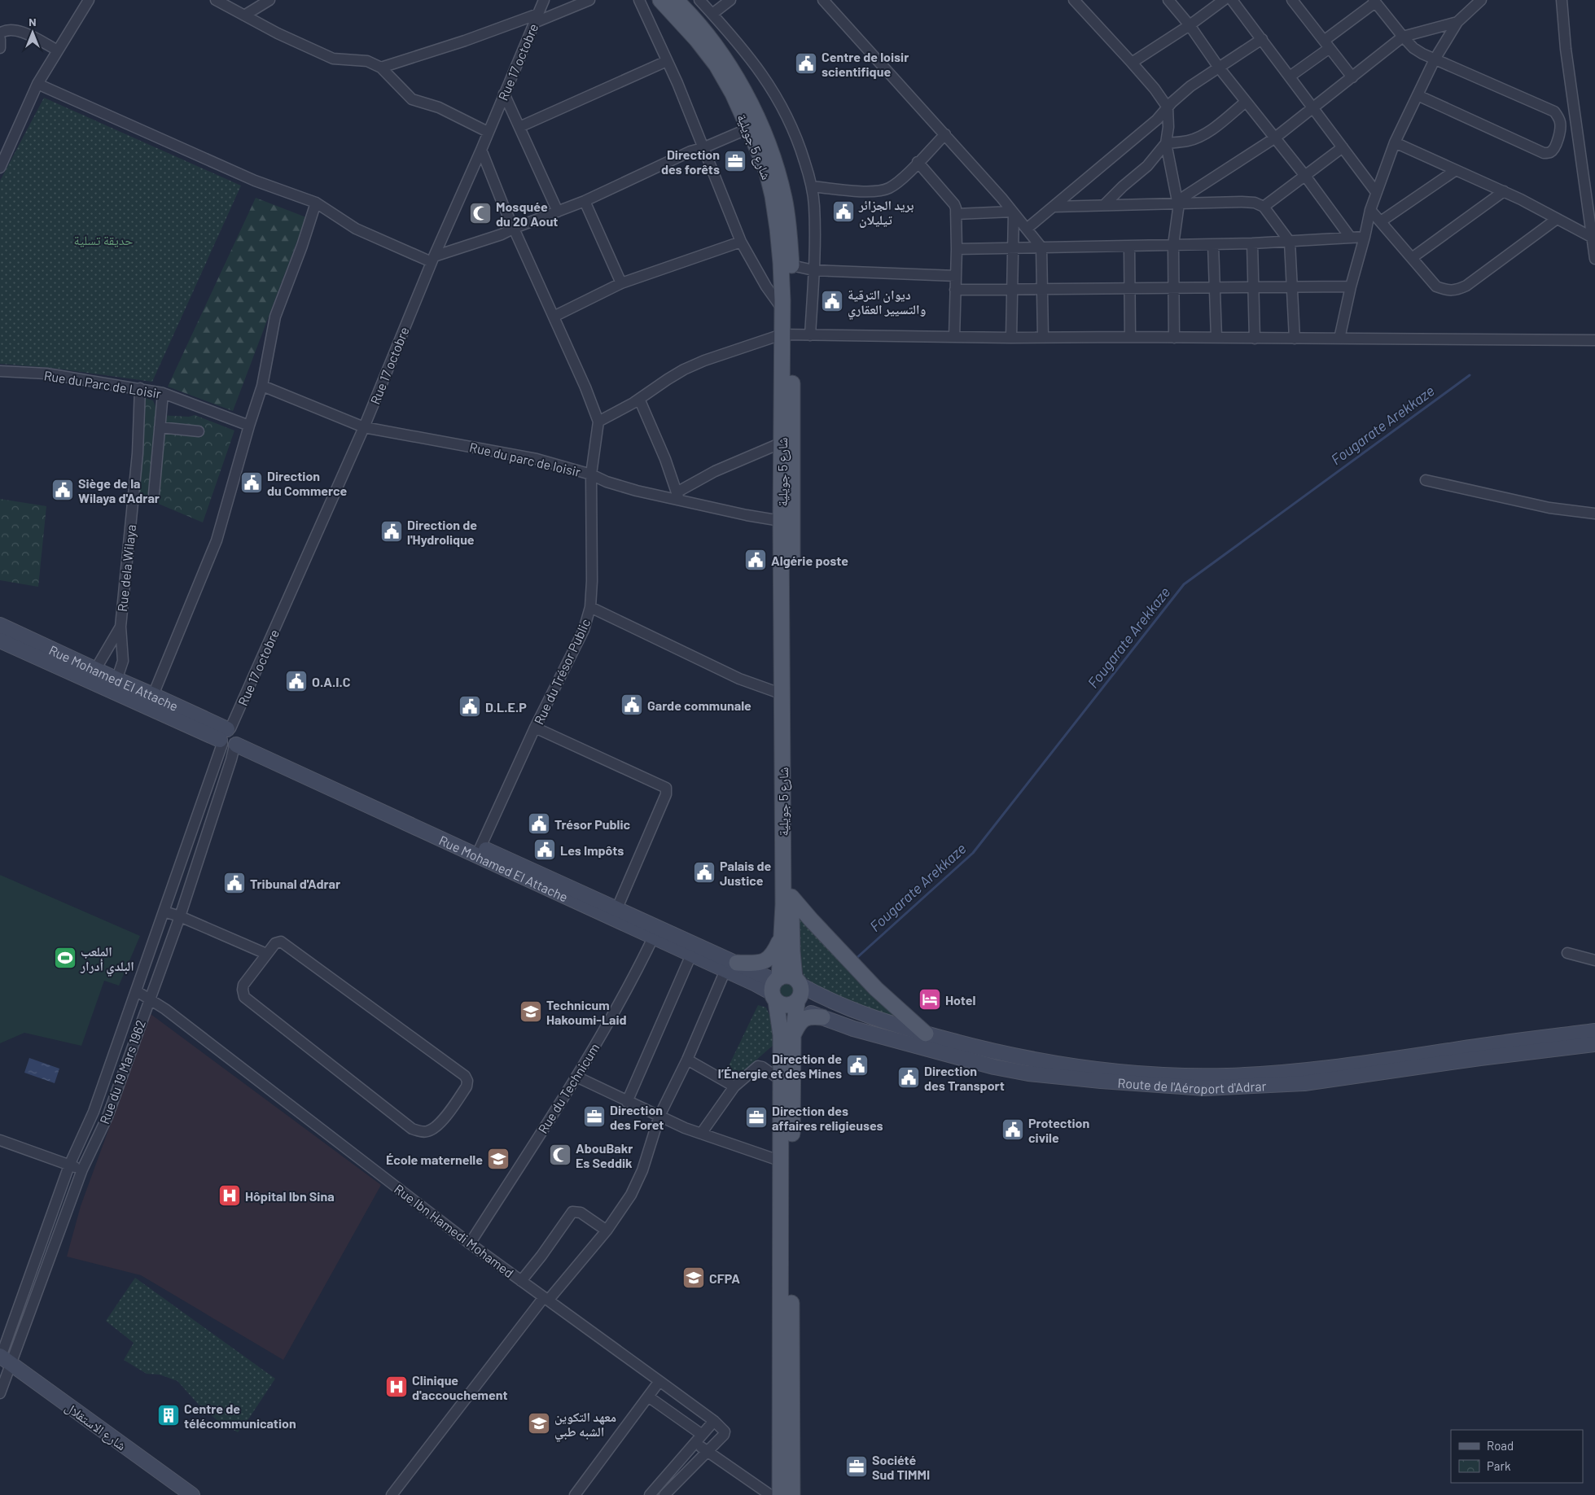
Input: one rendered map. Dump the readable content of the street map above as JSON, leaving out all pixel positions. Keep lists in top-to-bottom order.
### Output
{
  "streets": {
    "main road": [
      "شارع 5 جويلية",
      "Rue Mohamed El Attache",
      "Route de l'Aéroport d'Adrar",
      "شارع الاستقلال"
    ],
    "street": [
      "Rue 17 octobre",
      "Rue du Parc de Loisir",
      "Rue du parc de loisir",
      "Rue dela Wilaya",
      "Rue du Trésor Public",
      "Rue du 19 Mars 1962",
      "Rue du Technicum",
      "Rue Ibn Hamedi Mohamed"
    ]
  },
  "crossings": [
    ["Rue 17 octobre", "Rue du parc de loisir"],
    ["Rue 17 octobre", "Rue Mohamed El Attache"],
    ["Rue 17 octobre", "Rue du 19 Mars 1962"],
    ["شارع 5 جويلية", "Rue du parc de loisir"],
    ["شارع 5 جويلية", "Rue Mohamed El Attache"],
    ["شارع 5 جويلية", "Route de l'Aéroport d'Adrar"],
    ["Rue du Parc de Loisir", "Rue dela Wilaya"],
    ["Rue du parc de loisir", "Rue du Trésor Public"],
    ["Rue dela Wilaya", "Rue Mohamed El Attache"],
    ["Rue du Trésor Public", "Rue Mohamed El Attache"],
    ["Rue Mohamed El Attache", "Rue du 19 Mars 1962"],
    ["Rue Mohamed El Attache", "Route de l'Aéroport d'Adrar"],
    ["Rue Mohamed El Attache", "Rue du Technicum"],
    ["Rue du 19 Mars 1962", "Rue Ibn Hamedi Mohamed"],
    ["Rue du 19 Mars 1962", "شارع الاستقلال"],
    ["Rue du Technicum", "Rue Ibn Hamedi Mohamed"]
  ],
  "water": ["Fougarate Arekkaze"],
  "parks": ["حديقة تسلية"],
  "places": {
    "public building": [
      "Centre de loisir scientifique",
      "بريد الجزائر تيليلان",
      "ديوان الترقية والتسيير العقاري",
      "Direction du Commerce",
      "Siège de la Wilaya d'Adrar",
      "Direction de l'Hydrolique",
      "Algérie poste",
      "O.A.I.C",
      "Garde communale",
      "D.L.E.P",
      "Trésor Public",
      "Les Impôts",
      "Palais de Justice",
      "Tribunal d'Adrar",
      "Direction de l’Énergie et des Mines",
      "Direction des Transport",
      "Protection civile"
    ],
    "office": [
      "Direction des forêts",
      "Direction des Foret",
      "Direction des affaires religieuses",
      "Société Sud TIMMI"
    ],
    "mosque": ["Mosquée du 20 Aout", "AbouBakr Es Seddik"],
    "sports": ["الملعب البلدي أدرار"],
    "hotel": ["Hotel"],
    "school or university": [
      "Technicum Hakoumi-Laid",
      "École maternelle",
      "CFPA",
      "معهد التكوين الشبه طبي"
    ],
    "hospital": ["Hôpital Ibn Sina", "Clinique d'accouchement"],
    "building": ["Centre de télécommunication"]
  },
  "legend": ["Road", "Park"],
  "north": "top"
}
